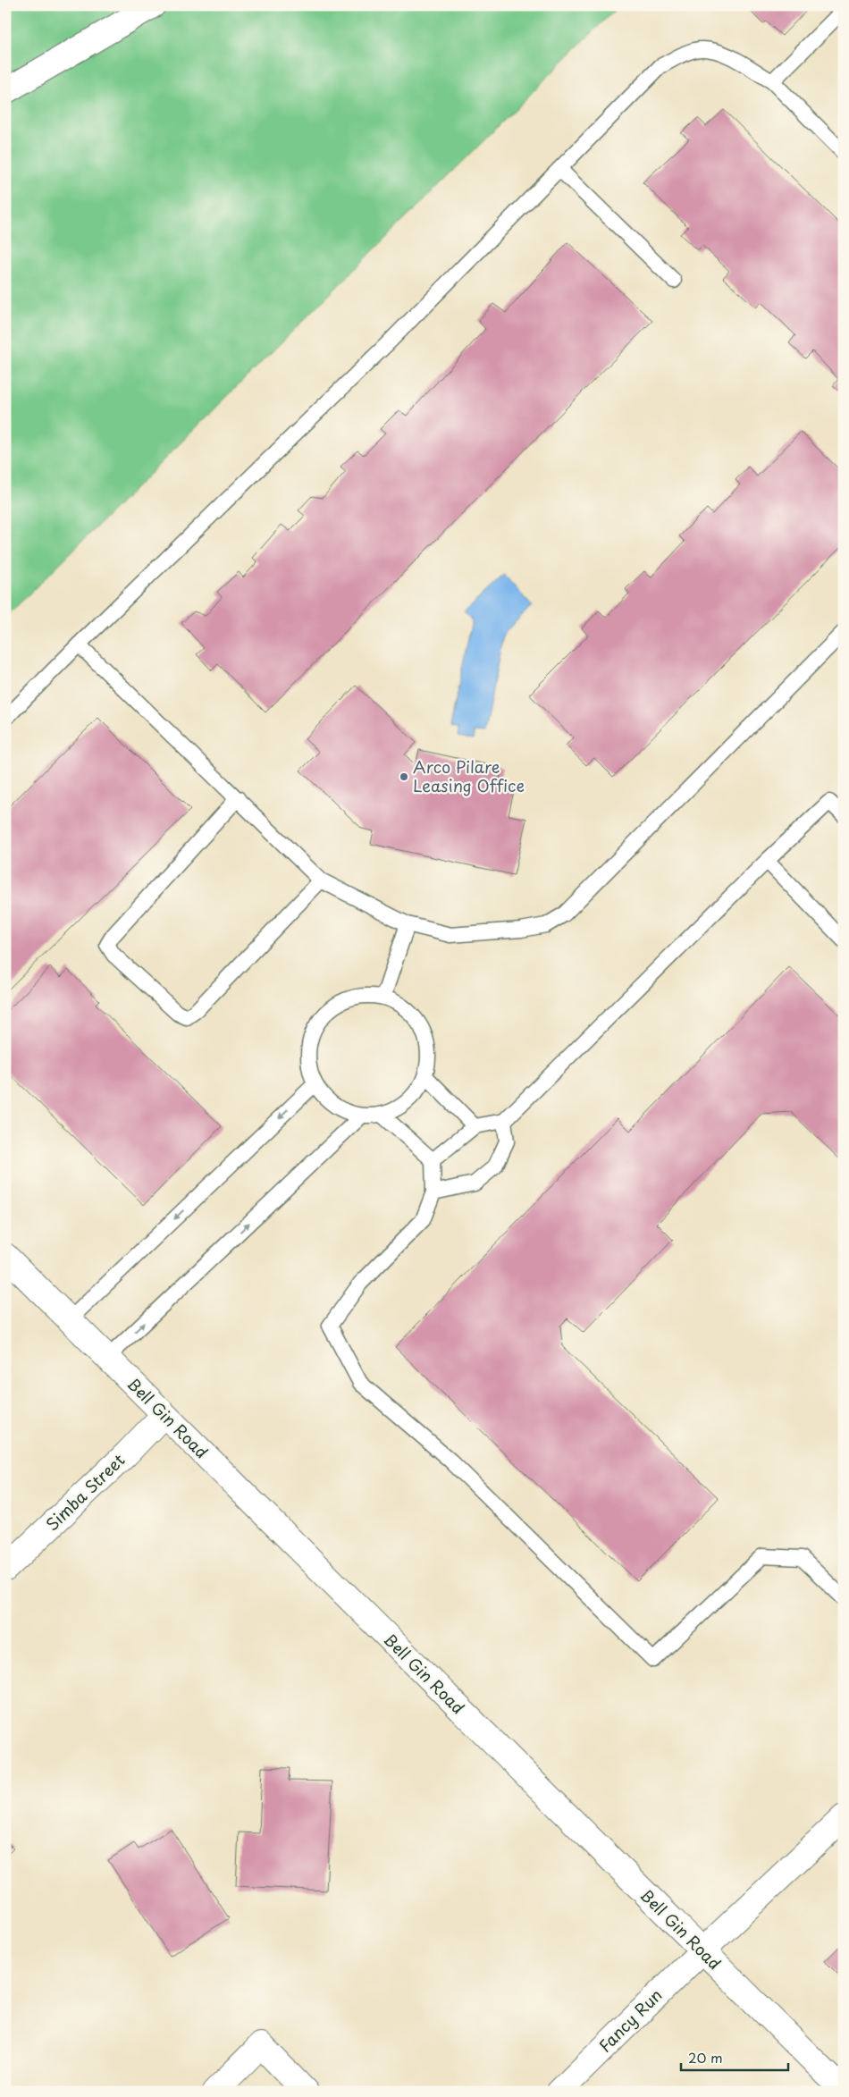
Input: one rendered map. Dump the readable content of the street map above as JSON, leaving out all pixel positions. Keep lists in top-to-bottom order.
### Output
{
  "streets": {
    "street": ["Bell Gin Road", "Simba Street", "Fancy Run"]
  },
  "crossings": [
    ["Bell Gin Road", "Simba Street"],
    ["Bell Gin Road", "Fancy Run"]
  ],
  "places": ["Arco Pilare Leasing Office"],
  "scale_bar": "20 m"
}
